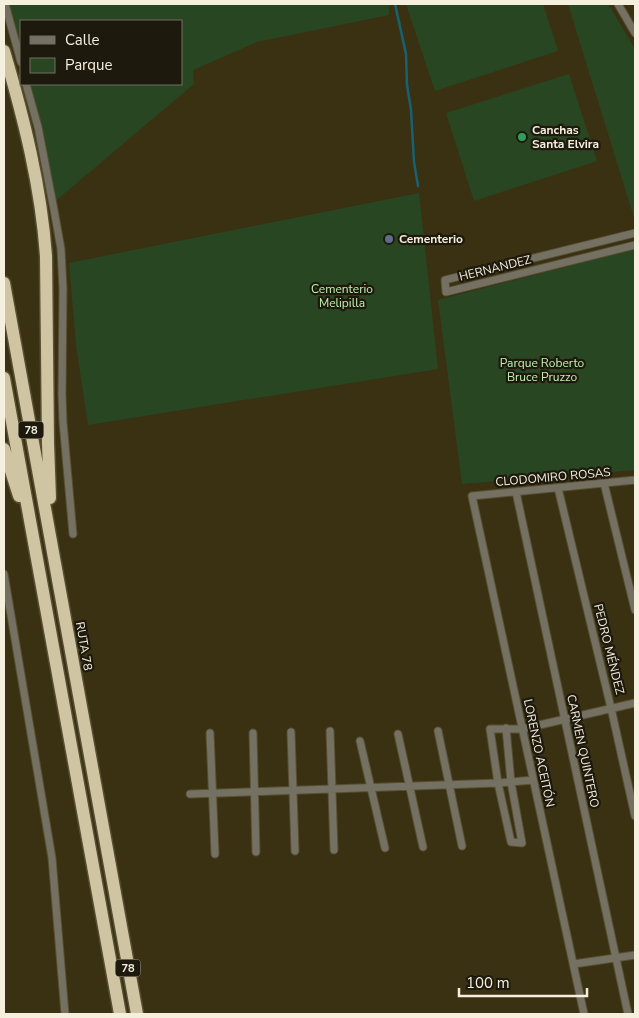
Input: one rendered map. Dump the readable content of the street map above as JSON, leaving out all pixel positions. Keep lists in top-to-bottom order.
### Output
{
  "streets": {
    "highway": ["78", "RUTA 78"],
    "street": [
      "HERNANDEZ",
      "CLODOMIRO ROSAS",
      "PEDRO MÉNDEZ",
      "CARMEN QUINTERO",
      "LORENZO ACEITÓN"
    ]
  },
  "crossings": [
    ["CLODOMIRO ROSAS", "PEDRO MÉNDEZ"],
    ["CLODOMIRO ROSAS", "CARMEN QUINTERO"],
    ["CLODOMIRO ROSAS", "LORENZO ACEITÓN"]
  ],
  "parks": ["Cementerio Melipilla", "Parque Roberto Bruce Pruzzo"],
  "places": ["Canchas Santa Elvira", "Cementerio"],
  "legend": ["Calle", "Parque"],
  "scale_bar": "100 m"
}
